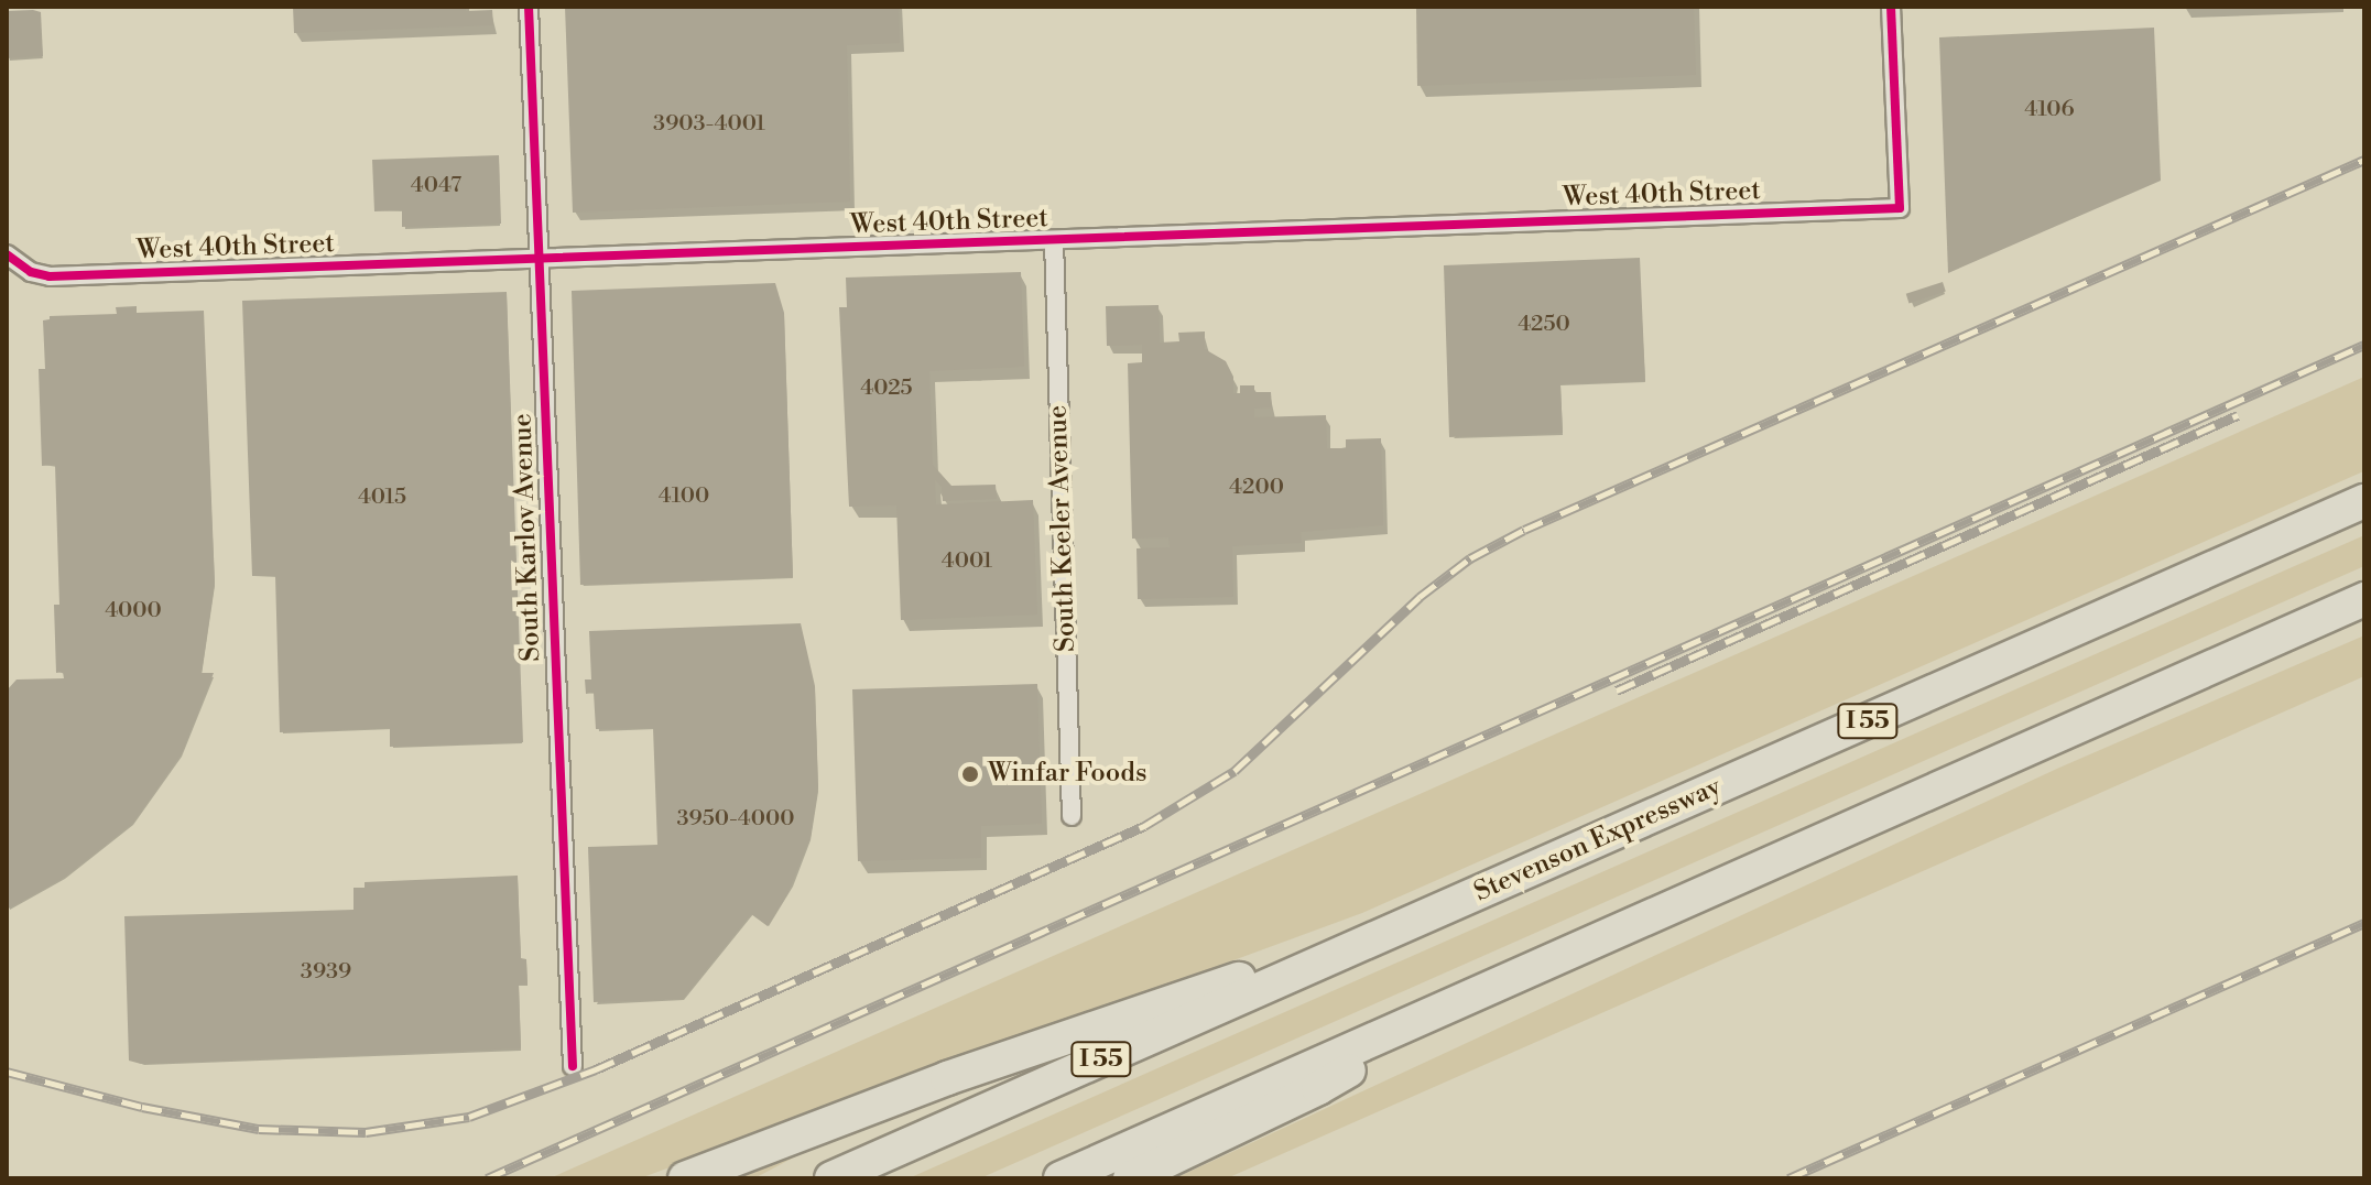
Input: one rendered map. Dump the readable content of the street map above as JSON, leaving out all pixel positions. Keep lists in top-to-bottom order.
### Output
{
  "streets": {
    "highway": ["I 55", "Stevenson Expressway"],
    "street": ["West 40th Street", "South Keeler Avenue", "South Karlov Avenue"]
  },
  "crossings": [
    ["West 40th Street", "South Keeler Avenue"],
    ["West 40th Street", "South Karlov Avenue"]
  ],
  "places": ["Winfar Foods"],
  "house_numbers": [
    "4106",
    "3903-4001",
    "4047",
    "4250",
    "4025",
    "4200",
    "4100",
    "4015",
    "4001",
    "4000",
    "3950-4000",
    "3939"
  ]
}
